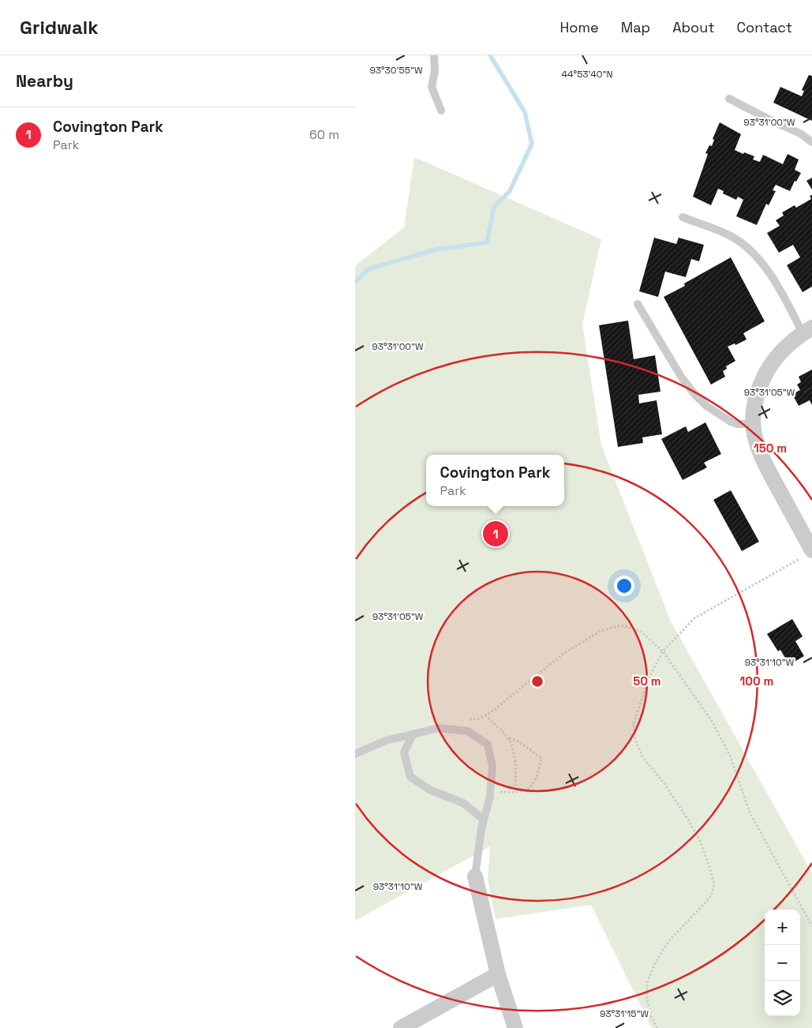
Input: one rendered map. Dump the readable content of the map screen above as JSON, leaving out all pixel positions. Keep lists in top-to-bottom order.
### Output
{
  "page": {
    "header": "Gridwalk",
    "nav": [
      "Home",
      "Map",
      "About",
      "Contact"
    ],
    "heading": "Nearby",
    "list": [
      {
        "mark": "1",
        "name": "Covington Park",
        "note": "Park",
        "value": "60 m"
      }
    ],
    "popup": ["Covington Park", "Park"],
    "pins": "1",
    "map_buttons": ["+", "−"]
  },
  "coordinates": [
    "93°30'55\"W",
    "44°53'40\"N",
    "93°31'00\"W",
    "93°31'05\"W",
    "93°31'10\"W",
    "93°31'15\"W"
  ],
  "rings": ["150 m", "50 m", "100 m"]
}
